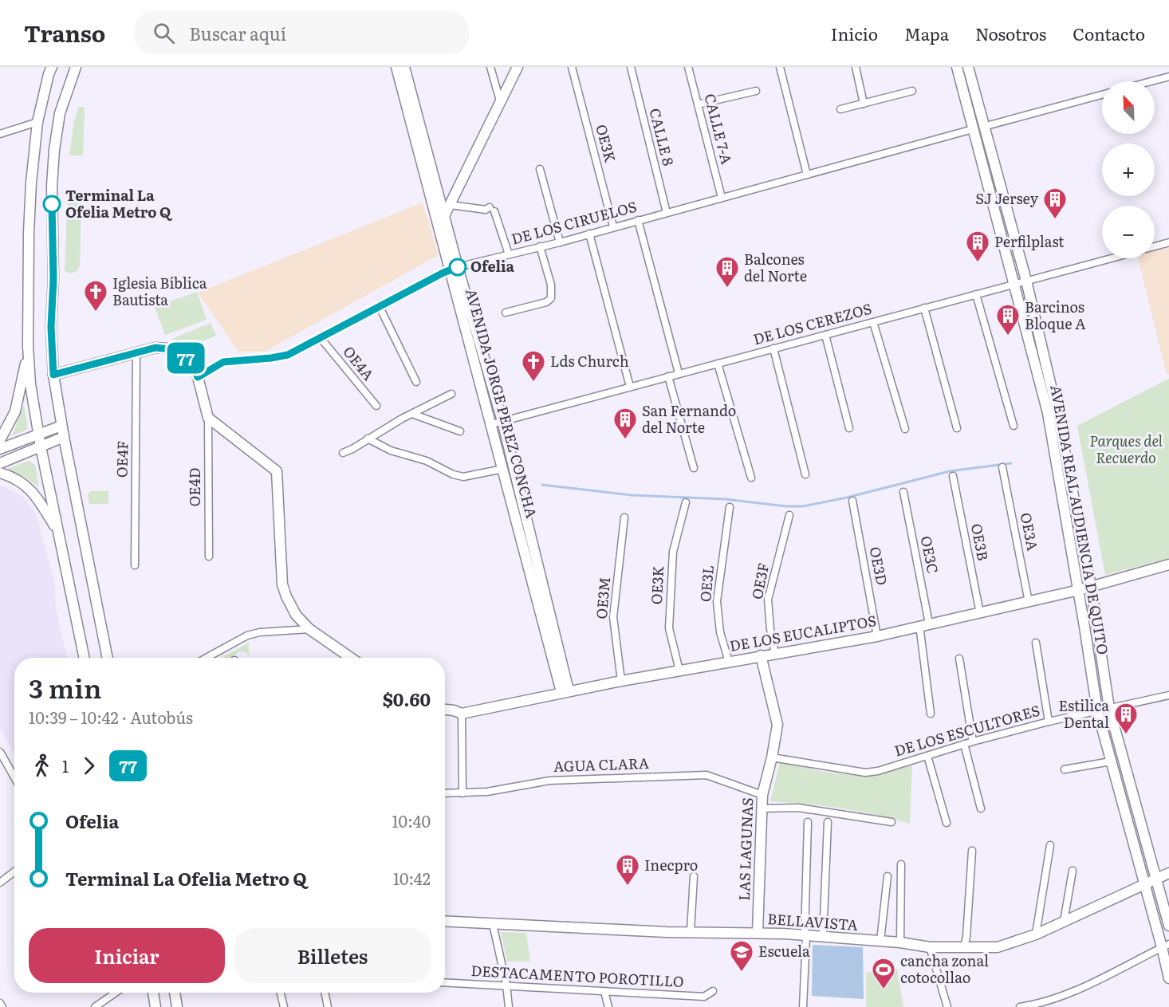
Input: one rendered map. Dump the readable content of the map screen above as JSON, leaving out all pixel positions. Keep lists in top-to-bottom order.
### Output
{
  "streets": {
    "street": [
      "CALLE 7-A",
      "CALLE 8",
      "OE3K",
      "DE LOS CIRUELOS",
      "DE LOS CEREZOS",
      "OE4A",
      "AVENIDA JORGE PEREZ CONCHA",
      "OE4F",
      "OE4D",
      "AVENIDA REAL AUDIENCIA DE QUITO",
      "OE3A",
      "OE3B",
      "OE3C",
      "OE3D",
      "OE3F",
      "OE3L",
      "OE3M",
      "DE LOS EUCALIPTOS",
      "DE LOS ESCULTORES",
      "AGUA CLARA",
      "LAS LAGUNAS",
      "BELLAVISTA",
      "DESTACAMENTO POROTILLO"
    ]
  },
  "crossings": [
    ["CALLE 7-A", "DE LOS CIRUELOS"],
    ["CALLE 8", "DE LOS CIRUELOS"],
    ["OE3K", "DE LOS CIRUELOS"],
    ["OE3K", "DE LOS EUCALIPTOS"],
    ["DE LOS CIRUELOS", "OE4A"],
    ["DE LOS CIRUELOS", "AVENIDA JORGE PEREZ CONCHA"],
    ["DE LOS CIRUELOS", "AVENIDA REAL AUDIENCIA DE QUITO"],
    ["DE LOS CEREZOS", "AVENIDA JORGE PEREZ CONCHA"],
    ["DE LOS CEREZOS", "AVENIDA REAL AUDIENCIA DE QUITO"],
    ["AVENIDA JORGE PEREZ CONCHA", "DE LOS EUCALIPTOS"],
    ["AVENIDA REAL AUDIENCIA DE QUITO", "DE LOS EUCALIPTOS"],
    ["AVENIDA REAL AUDIENCIA DE QUITO", "DE LOS ESCULTORES"],
    ["AVENIDA REAL AUDIENCIA DE QUITO", "BELLAVISTA"],
    ["OE3A", "DE LOS EUCALIPTOS"],
    ["OE3B", "DE LOS EUCALIPTOS"],
    ["OE3C", "DE LOS EUCALIPTOS"],
    ["OE3D", "DE LOS EUCALIPTOS"],
    ["OE3F", "DE LOS EUCALIPTOS"],
    ["OE3L", "DE LOS EUCALIPTOS"],
    ["OE3M", "DE LOS EUCALIPTOS"],
    ["DE LOS EUCALIPTOS", "LAS LAGUNAS"],
    ["DE LOS ESCULTORES", "LAS LAGUNAS"],
    ["AGUA CLARA", "LAS LAGUNAS"],
    ["LAS LAGUNAS", "BELLAVISTA"]
  ],
  "parks": ["Parques del Recuerdo"],
  "places": {
    "other": ["Terminal La Ofelia Metro Q", "Ofelia"],
    "building": [
      "SJ Jersey",
      "Perfilplast",
      "Balcones del Norte",
      "Barcinos Bloque A",
      "San Fernando del Norte",
      "Estilica Dental",
      "Inecpro"
    ],
    "church": ["Iglesia Bíblica Bautista", "Lds Church"],
    "school or university": ["Escuela"],
    "sports": ["cancha zonal cotocollao"]
  },
  "lines": ["bus line 77"],
  "north": "top left",
  "page": {
    "header": "Transo",
    "search": "Buscar aquí",
    "nav": [
      "Inicio",
      "Mapa",
      "Nosotros",
      "Contacto"
    ],
    "on_map": "77",
    "map_buttons": ["+", "−"],
    "heading": ["3 min", "10:39 – 10:42 · Autobús", "$0.60"],
    "legs": ["1", "77"],
    "list": [
      {
        "name": "Ofelia",
        "value": "10:40"
      },
      {
        "name": "Terminal La Ofelia Metro Q",
        "value": "10:42"
      }
    ],
    "buttons": ["Iniciar", "Billetes"]
  }
}
